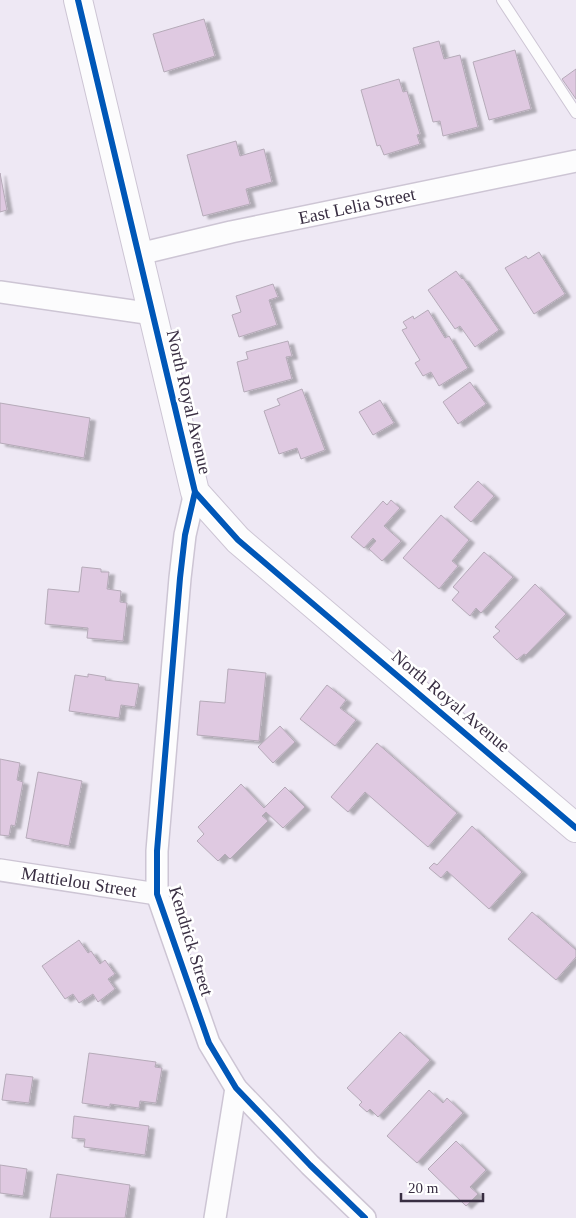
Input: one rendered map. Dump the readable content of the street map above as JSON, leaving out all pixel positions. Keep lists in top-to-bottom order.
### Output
{
  "streets": {
    "street": [
      "East Lelia Street",
      "North Royal Avenue",
      "Mattielou Street",
      "Kendrick Street"
    ]
  },
  "crossings": [
    ["East Lelia Street", "North Royal Avenue"],
    ["North Royal Avenue", "Kendrick Street"],
    ["Mattielou Street", "Kendrick Street"]
  ],
  "scale_bar": "20 m"
}
